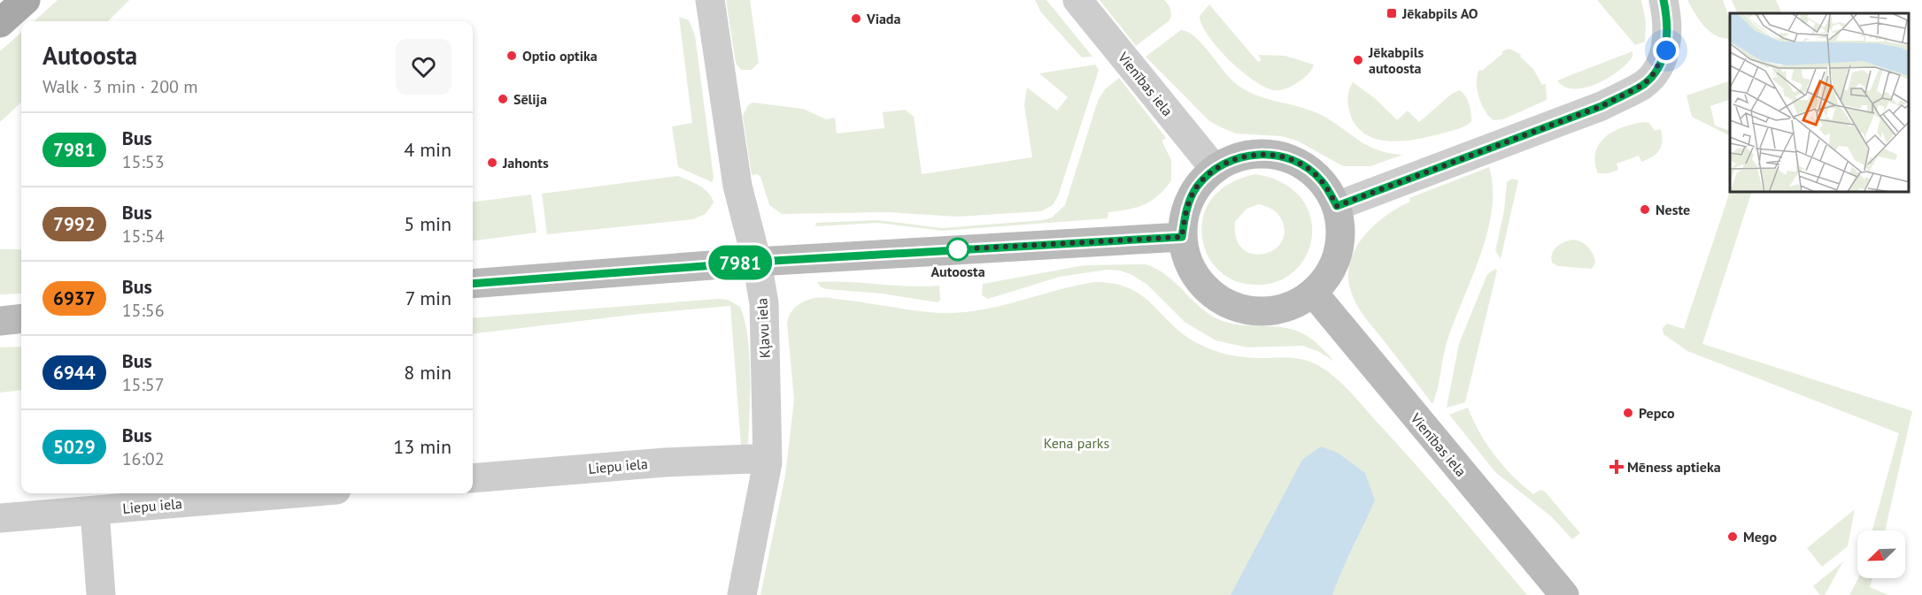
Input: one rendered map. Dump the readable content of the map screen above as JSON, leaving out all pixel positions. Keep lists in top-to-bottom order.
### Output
{
  "streets": {
    "main road": ["Vienības iela"],
    "street": ["Kļavu iela", "Liepu iela"]
  },
  "crossings": [
    ["Kļavu iela", "Liepu iela"]
  ],
  "parks": ["Kena parks"],
  "places": {
    "transit": ["Jēkabpils AO"],
    "other": [
      "Viada",
      "Optio optika",
      "Jēkabpils autoosta",
      "Sēlija",
      "Jahonts",
      "Neste",
      "Autoosta",
      "Pepco",
      "Mego"
    ],
    "health": ["Mēness aptieka"]
  },
  "lines": ["bus line 7981"],
  "north": "bottom left",
  "page": {
    "on_map": "7981",
    "heading": ["Autoosta", "Walk · 3 min · 200 m"],
    "list": [
      {
        "mark": "7981",
        "name": "Bus",
        "note": "15:53",
        "value": "4 min"
      },
      {
        "mark": "7992",
        "name": "Bus",
        "note": "15:54",
        "value": "5 min"
      },
      {
        "mark": "6937",
        "name": "Bus",
        "note": "15:56",
        "value": "7 min"
      },
      {
        "mark": "6944",
        "name": "Bus",
        "note": "15:57",
        "value": "8 min"
      },
      {
        "mark": "5029",
        "name": "Bus",
        "note": "16:02",
        "value": "13 min"
      }
    ]
  }
}
